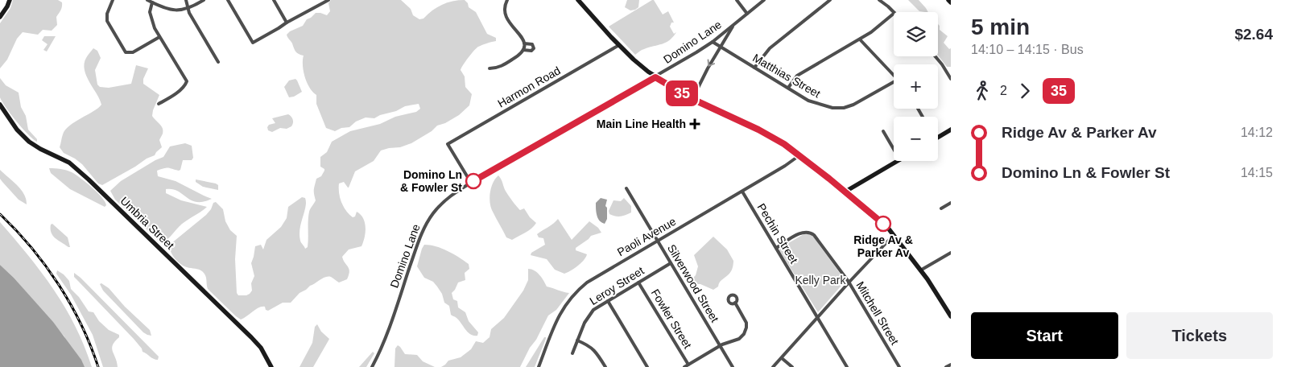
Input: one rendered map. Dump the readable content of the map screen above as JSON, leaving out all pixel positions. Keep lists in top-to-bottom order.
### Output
{
  "streets": {
    "main road": ["Umbria Street"],
    "street": [
      "Domino Lane",
      "Matthias Street",
      "Harmon Road",
      "Pechin Street",
      "Paoli Avenue",
      "Silverwood Street",
      "Leroy Street",
      "Mitchell Street",
      "Fowler Street"
    ]
  },
  "crossings": [
    ["Domino Lane", "Matthias Street"],
    ["Domino Lane", "Harmon Road"],
    ["Pechin Street", "Paoli Avenue"],
    ["Pechin Street", "Mitchell Street"],
    ["Paoli Avenue", "Silverwood Street"],
    ["Silverwood Street", "Leroy Street"],
    ["Leroy Street", "Fowler Street"]
  ],
  "parks": ["Kelly Park"],
  "places": {
    "health": ["Main Line Health"],
    "other": ["Domino Ln & Fowler St", "Ridge Av & Parker Av"]
  },
  "lines": ["bus line 35"],
  "page": {
    "on_map": "35",
    "heading": ["5 min", "14:10 – 14:15 · Bus", "$2.64"],
    "map_buttons": ["+", "−"],
    "legs": ["2", "35"],
    "list": [
      {
        "name": "Ridge Av & Parker Av",
        "value": "14:12"
      },
      {
        "name": "Domino Ln & Fowler St",
        "value": "14:15"
      }
    ],
    "buttons": ["Start", "Tickets"]
  }
}
